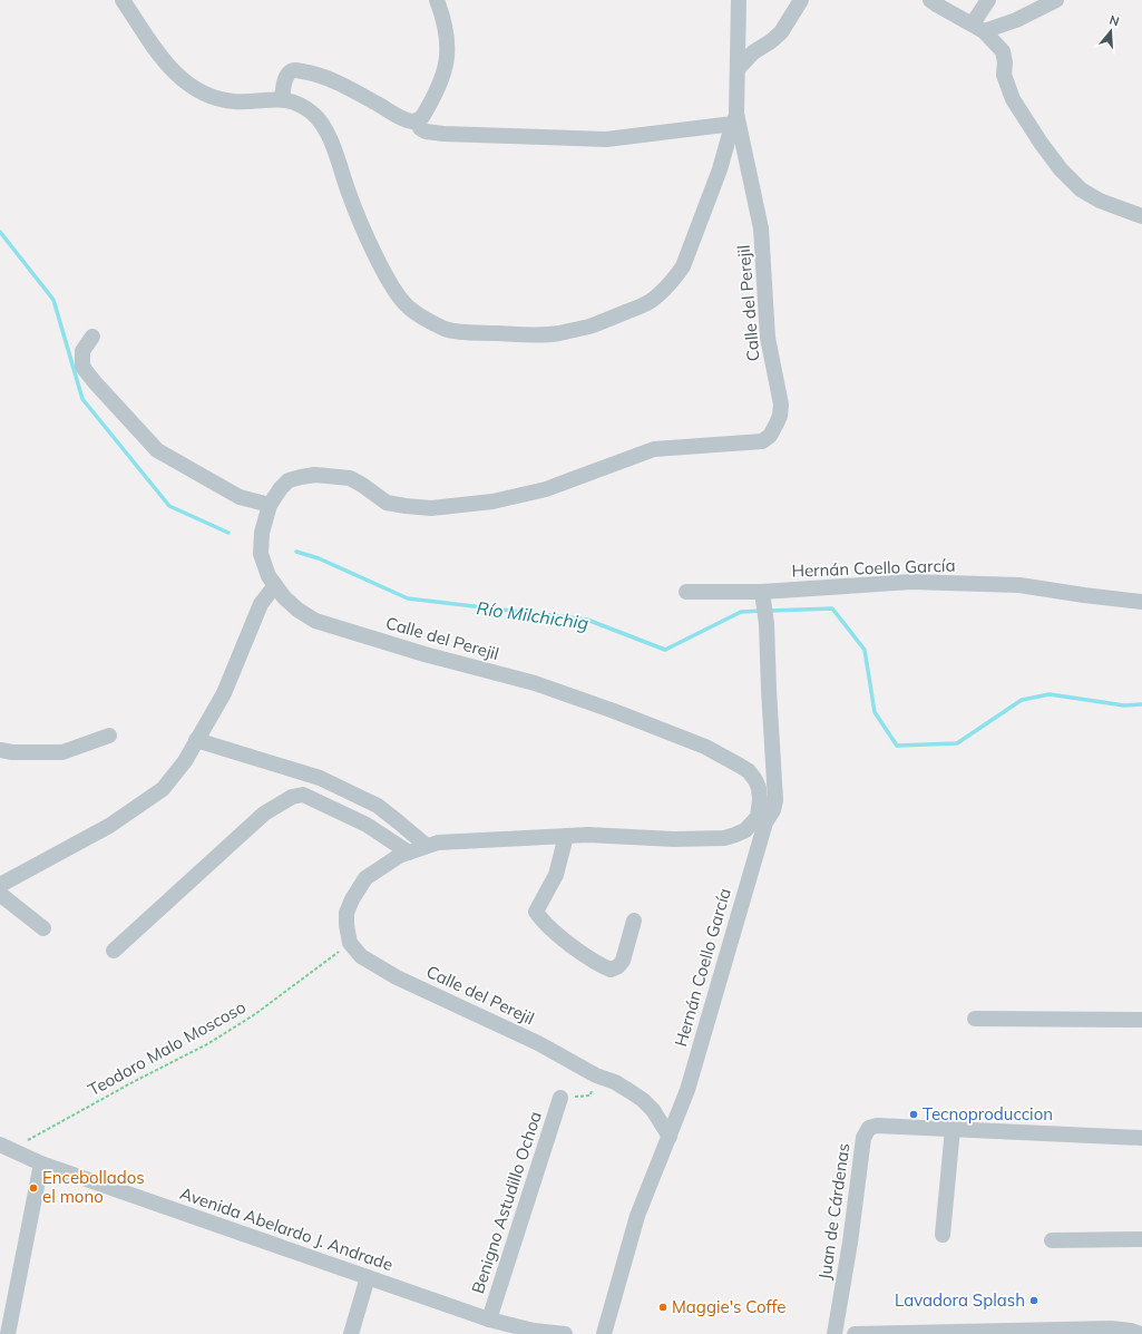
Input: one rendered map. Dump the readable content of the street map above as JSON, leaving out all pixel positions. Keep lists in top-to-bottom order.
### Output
{
  "streets": {
    "street": [
      "Calle del Perejil",
      "Hernán Coello García",
      "Benigno Astudillo Ochoa",
      "Juan de Cárdenas",
      "Avenida Abelardo J. Andrade"
    ],
    "path": ["Teodoro Malo Moscoso"]
  },
  "crossings": [
    ["Calle del Perejil", "Hernán Coello García"],
    ["Calle del Perejil", "Teodoro Malo Moscoso"],
    ["Teodoro Malo Moscoso", "Avenida Abelardo J. Andrade"],
    ["Benigno Astudillo Ochoa", "Avenida Abelardo J. Andrade"]
  ],
  "water": ["Río Milchichig"],
  "places": [
    "Tecnoproduccion",
    "Encebollados el mono",
    "Lavadora Splash",
    "Maggie's Coffe"
  ],
  "north": "top"
}
